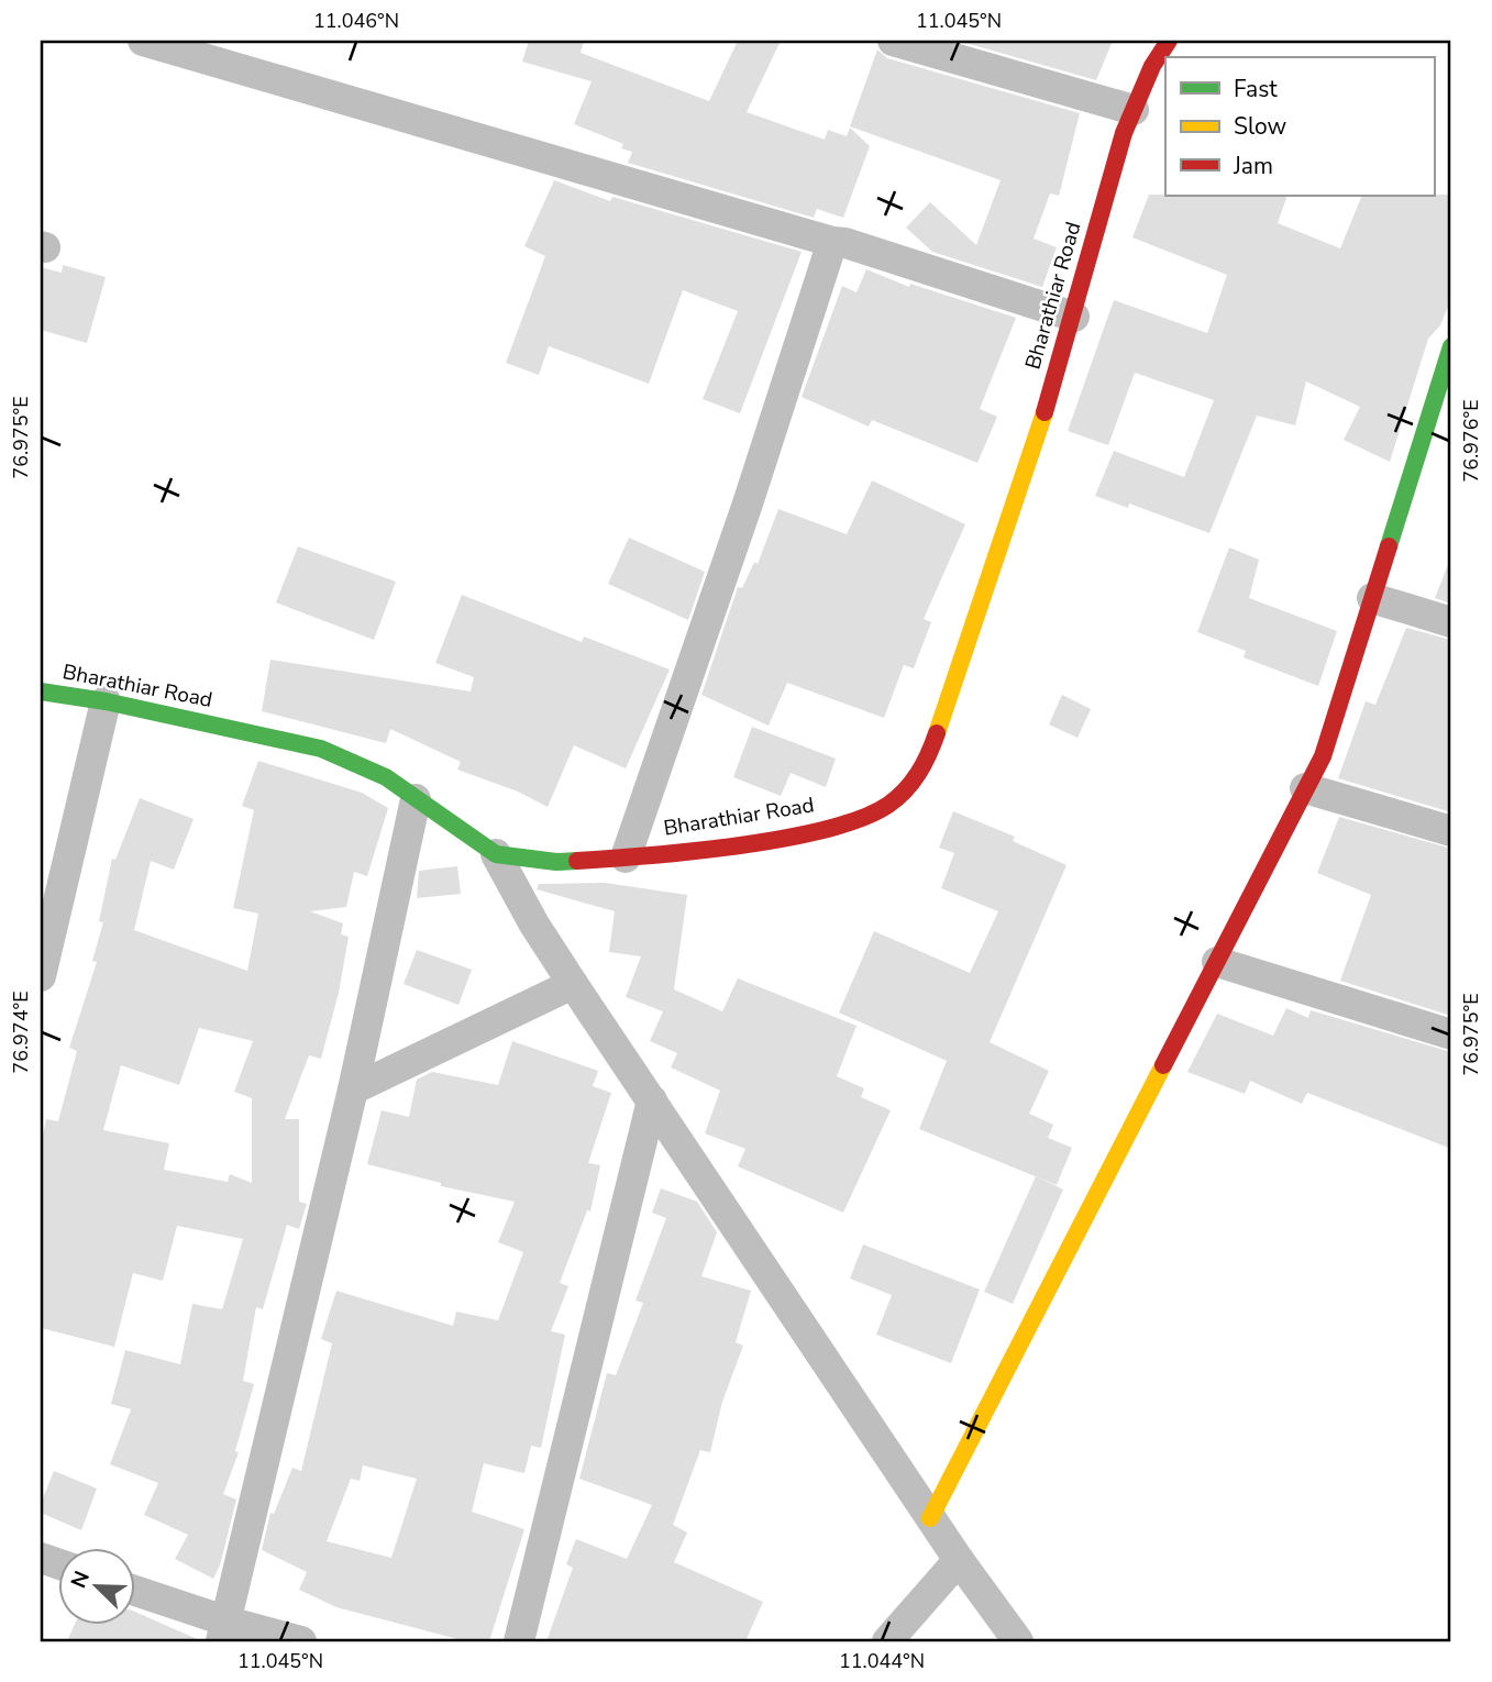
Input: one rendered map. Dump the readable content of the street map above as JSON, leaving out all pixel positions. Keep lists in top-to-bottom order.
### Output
{
  "streets": {
    "main road": ["Bharathiar Road"]
  },
  "legend": ["Fast", "Slow", "Jam"],
  "north": "top left",
  "coordinates": [
    "11.046°N",
    "11.045°N",
    "76.975°E",
    "76.976°E",
    "76.974°E",
    "11.044°N"
  ]
}
